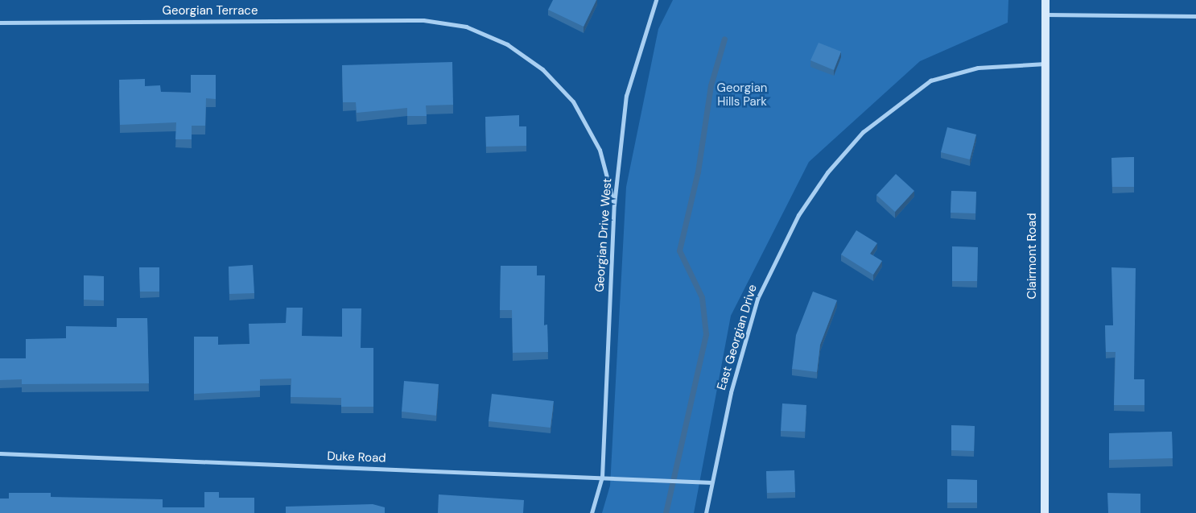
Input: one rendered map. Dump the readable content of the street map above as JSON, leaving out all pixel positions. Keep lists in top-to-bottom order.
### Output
{
  "streets": {
    "main road": ["Clairmont Road"],
    "street": [
      "Georgian Terrace",
      "Georgian Drive West",
      "East Georgian Drive",
      "Duke Road"
    ]
  },
  "crossings": [
    ["Georgian Terrace", "Georgian Drive West"],
    ["Georgian Drive West", "Duke Road"],
    ["Clairmont Road", "East Georgian Drive"],
    ["East Georgian Drive", "Duke Road"]
  ],
  "parks": ["Georgian Hills Park"]
}
